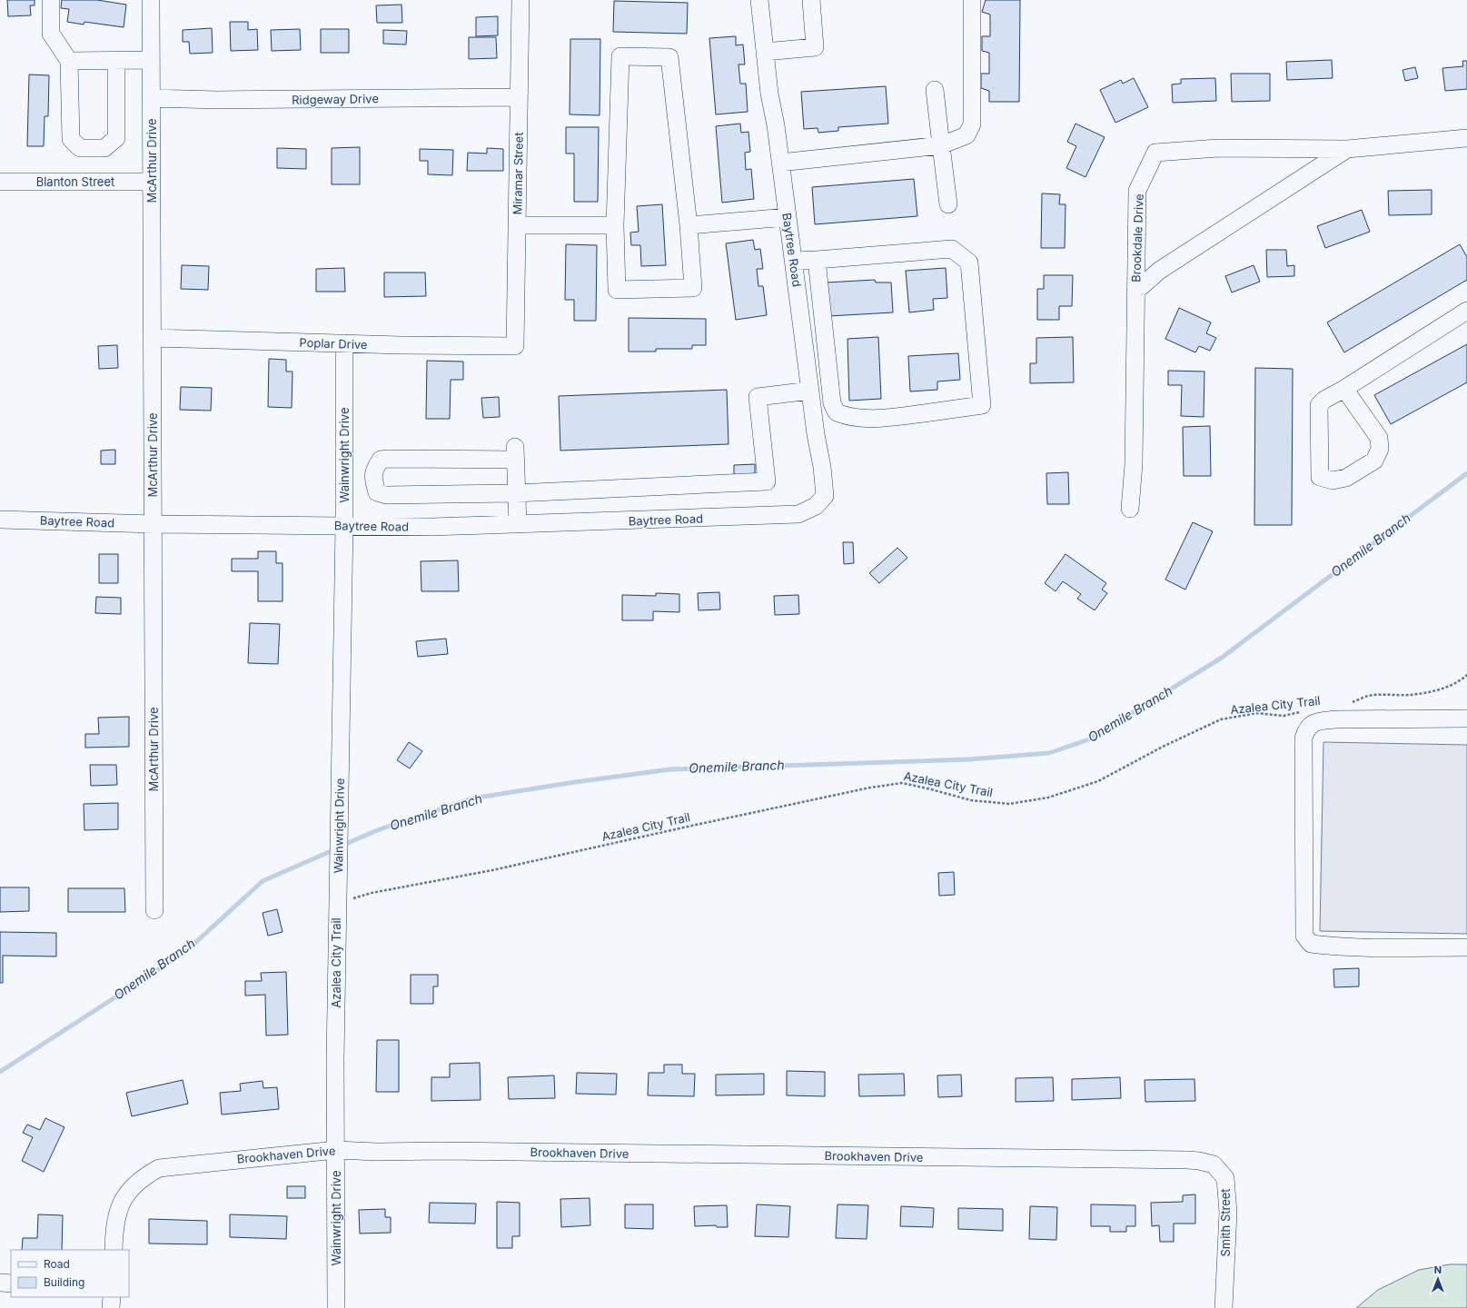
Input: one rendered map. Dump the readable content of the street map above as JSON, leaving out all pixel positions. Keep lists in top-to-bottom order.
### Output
{
  "streets": {
    "street": [
      "Ridgeway Drive",
      "McArthur Drive",
      "Miramar Street",
      "Blanton Street",
      "Brookdale Drive",
      "Baytree Road",
      "Poplar Drive",
      "Wainwright Drive",
      "Brookhaven Drive",
      "Smith Street"
    ],
    "path": ["Azalea City Trail"]
  },
  "crossings": [
    ["Ridgeway Drive", "McArthur Drive"],
    ["Ridgeway Drive", "Miramar Street"],
    ["McArthur Drive", "Blanton Street"],
    ["McArthur Drive", "Baytree Road"],
    ["McArthur Drive", "Poplar Drive"],
    ["Miramar Street", "Poplar Drive"],
    ["Baytree Road", "Wainwright Drive"],
    ["Poplar Drive", "Wainwright Drive"],
    ["Wainwright Drive", "Brookhaven Drive"],
    ["Brookhaven Drive", "Smith Street"]
  ],
  "water": ["Onemile Branch"],
  "legend": ["Road", "Building"],
  "north": "top"
}
